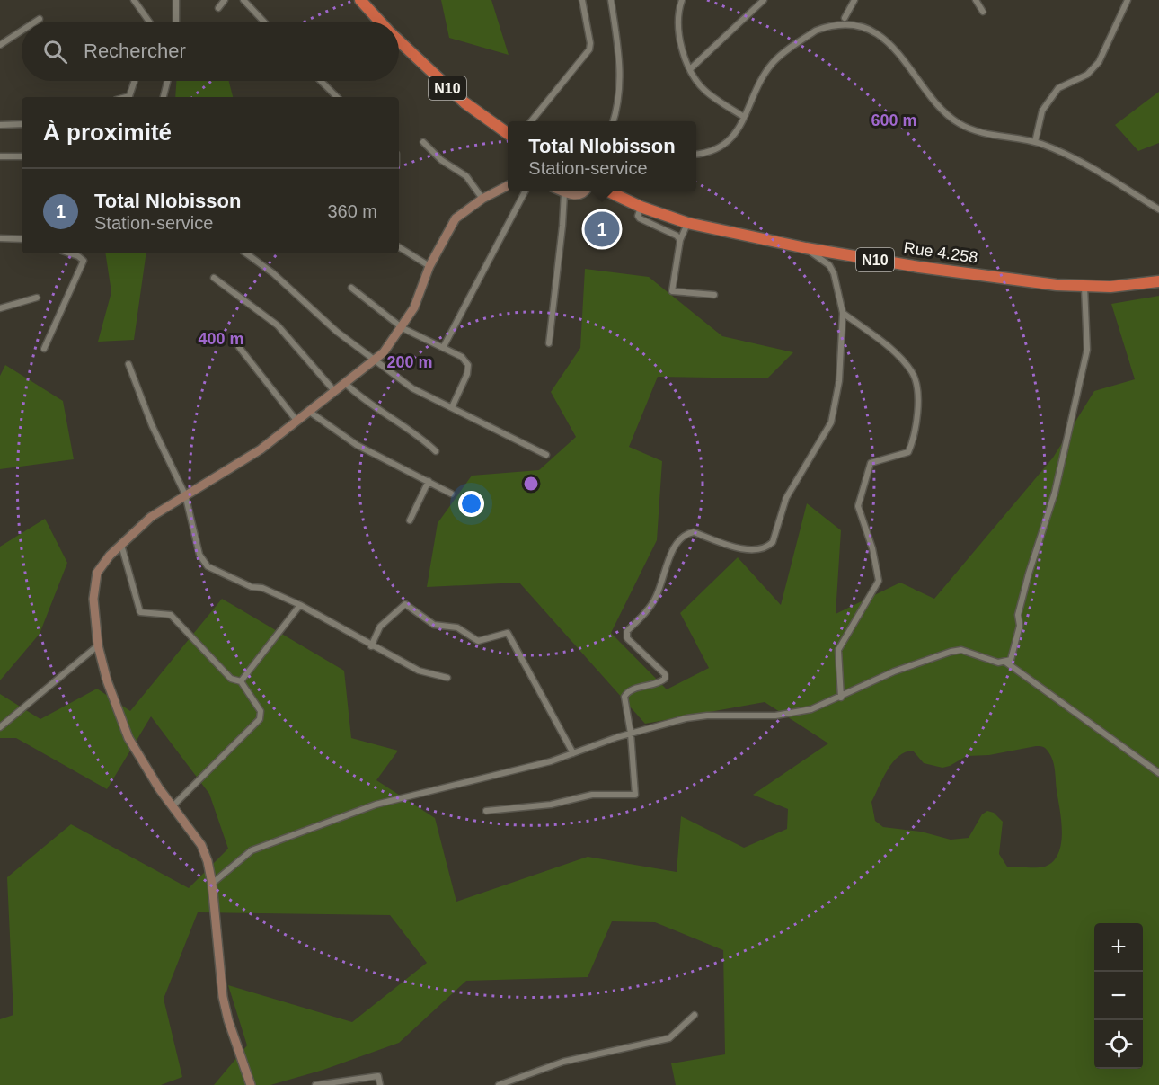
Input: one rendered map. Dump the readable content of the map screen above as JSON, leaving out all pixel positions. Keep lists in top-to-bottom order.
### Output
{
  "streets": {
    "highway": ["N10", "Rue 4.258"]
  },
  "page": {
    "search": "Rechercher",
    "heading": "À proximité",
    "popup": ["Total Nlobisson", "Station-service"],
    "list": [
      {
        "mark": "1",
        "name": "Total Nlobisson",
        "note": "Station-service",
        "value": "360 m"
      }
    ],
    "pins": "1",
    "map_buttons": ["+", "−"]
  },
  "rings": ["600 m", "400 m", "200 m"]
}
